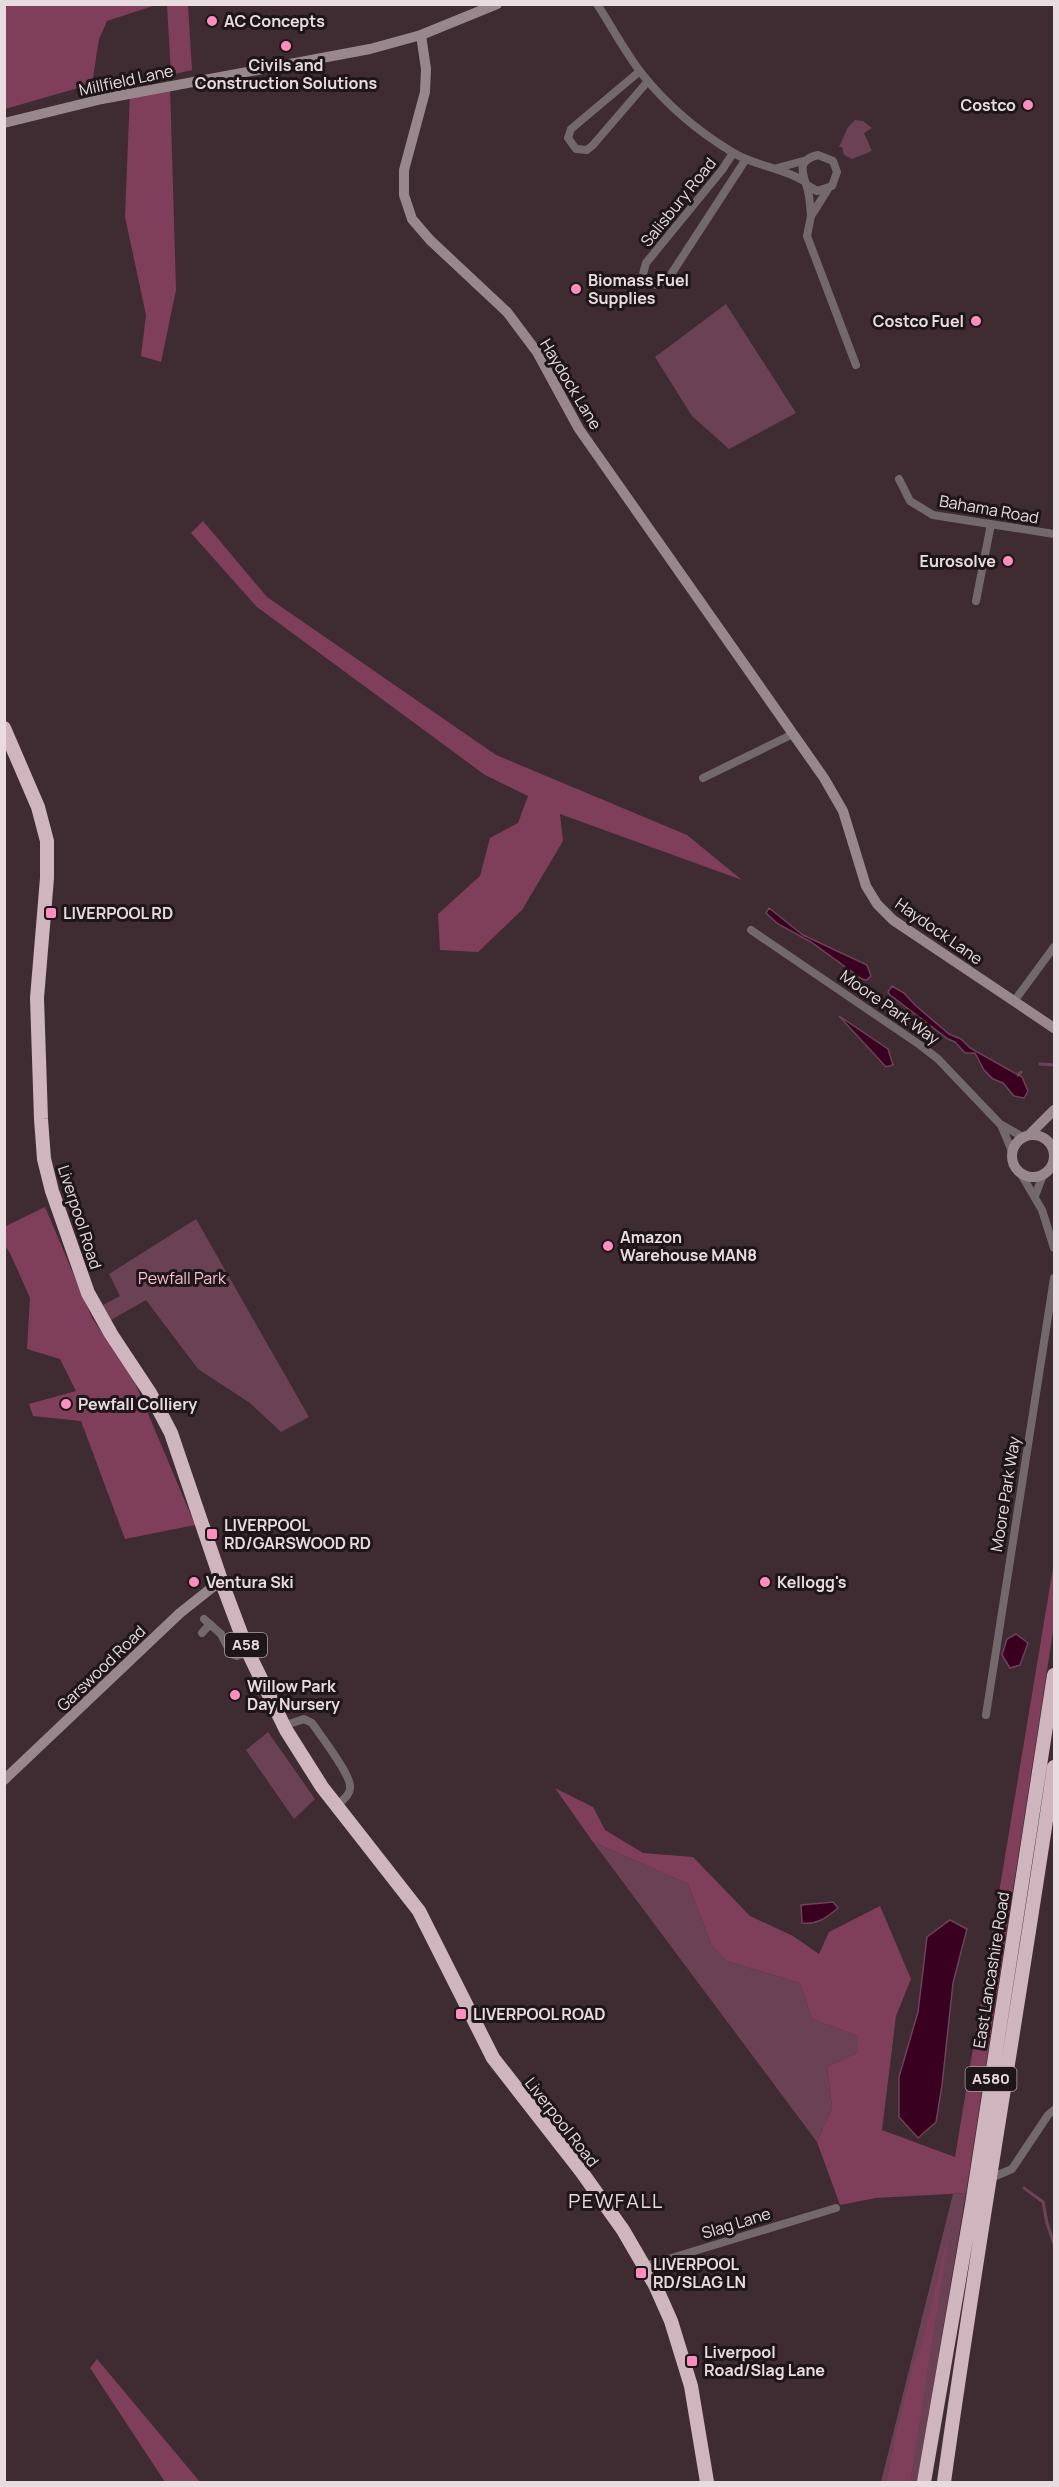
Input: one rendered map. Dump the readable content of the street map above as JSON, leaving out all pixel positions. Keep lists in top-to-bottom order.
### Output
{
  "streets": {
    "highway": [
      "Liverpool Road",
      "A58",
      "East Lancashire Road",
      "A580"
    ],
    "street": [
      "Millfield Lane",
      "Salisbury Road",
      "Haydock Lane",
      "Bahama Road",
      "Moore Park Way",
      "Garswood Road",
      "Slag Lane"
    ]
  },
  "crossings": [
    ["Millfield Lane", "Haydock Lane"],
    ["Liverpool Road", "Garswood Road"],
    ["Liverpool Road", "Slag Lane"]
  ],
  "districts": ["PEWFALL"],
  "parks": ["Pewfall Park"],
  "places": {
    "other": [
      "AC Concepts",
      "Civils and Construction Solutions",
      "Costco",
      "Biomass Fuel Supplies",
      "Costco Fuel",
      "Eurosolve",
      "Amazon Warehouse MAN8",
      "Pewfall Colliery",
      "Ventura Ski",
      "Kellogg's",
      "Willow Park Day Nursery"
    ],
    "transit": [
      "LIVERPOOL RD",
      "LIVERPOOL RD/GARSWOOD RD",
      "LIVERPOOL ROAD",
      "LIVERPOOL RD/SLAG LN",
      "Liverpool Road/Slag Lane"
    ]
  }
}
